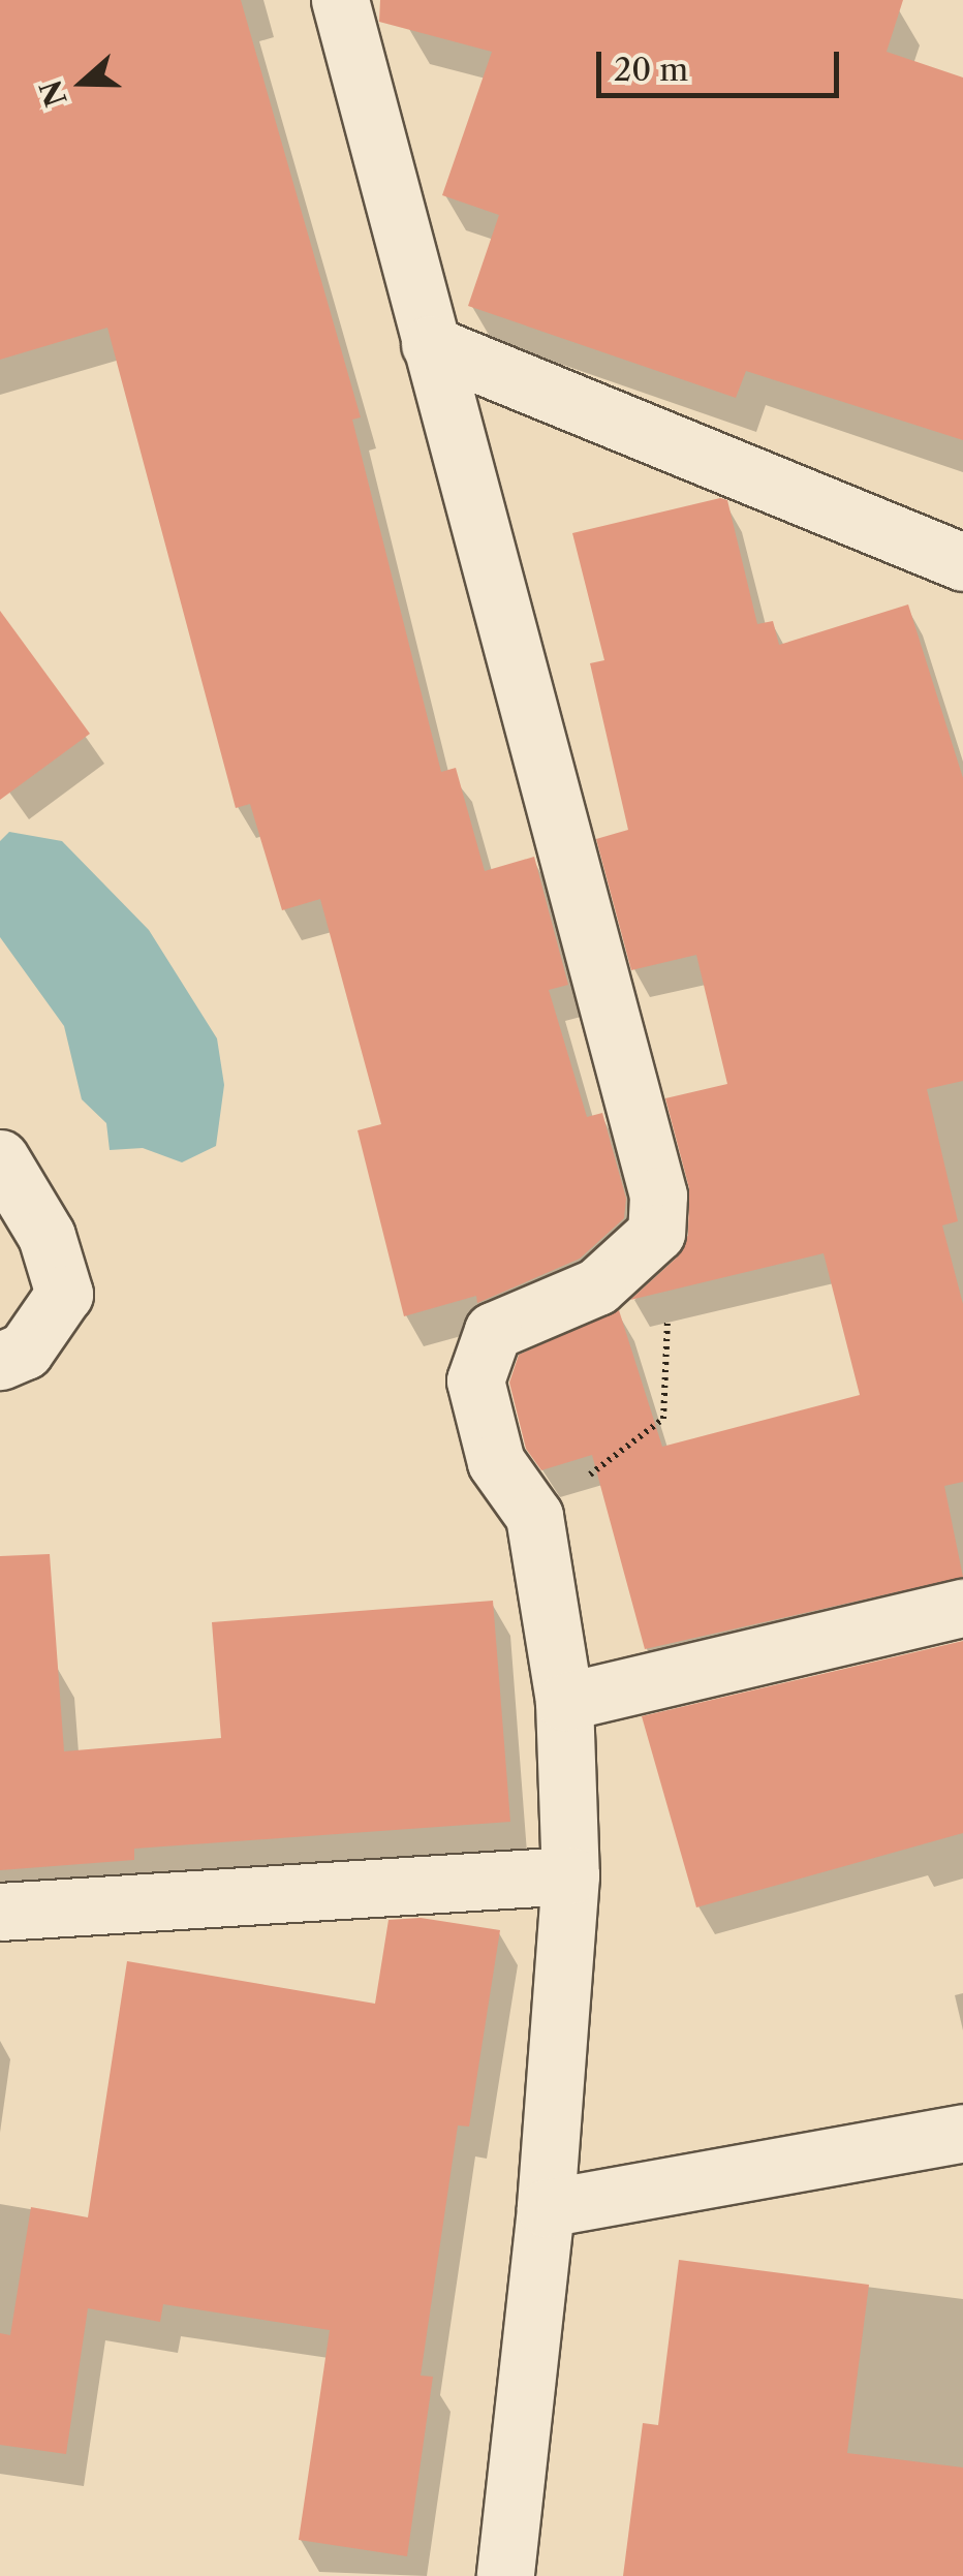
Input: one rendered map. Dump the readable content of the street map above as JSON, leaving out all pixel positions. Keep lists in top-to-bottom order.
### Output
{
  "scale_bar": "20 m",
  "north": "left"
}
